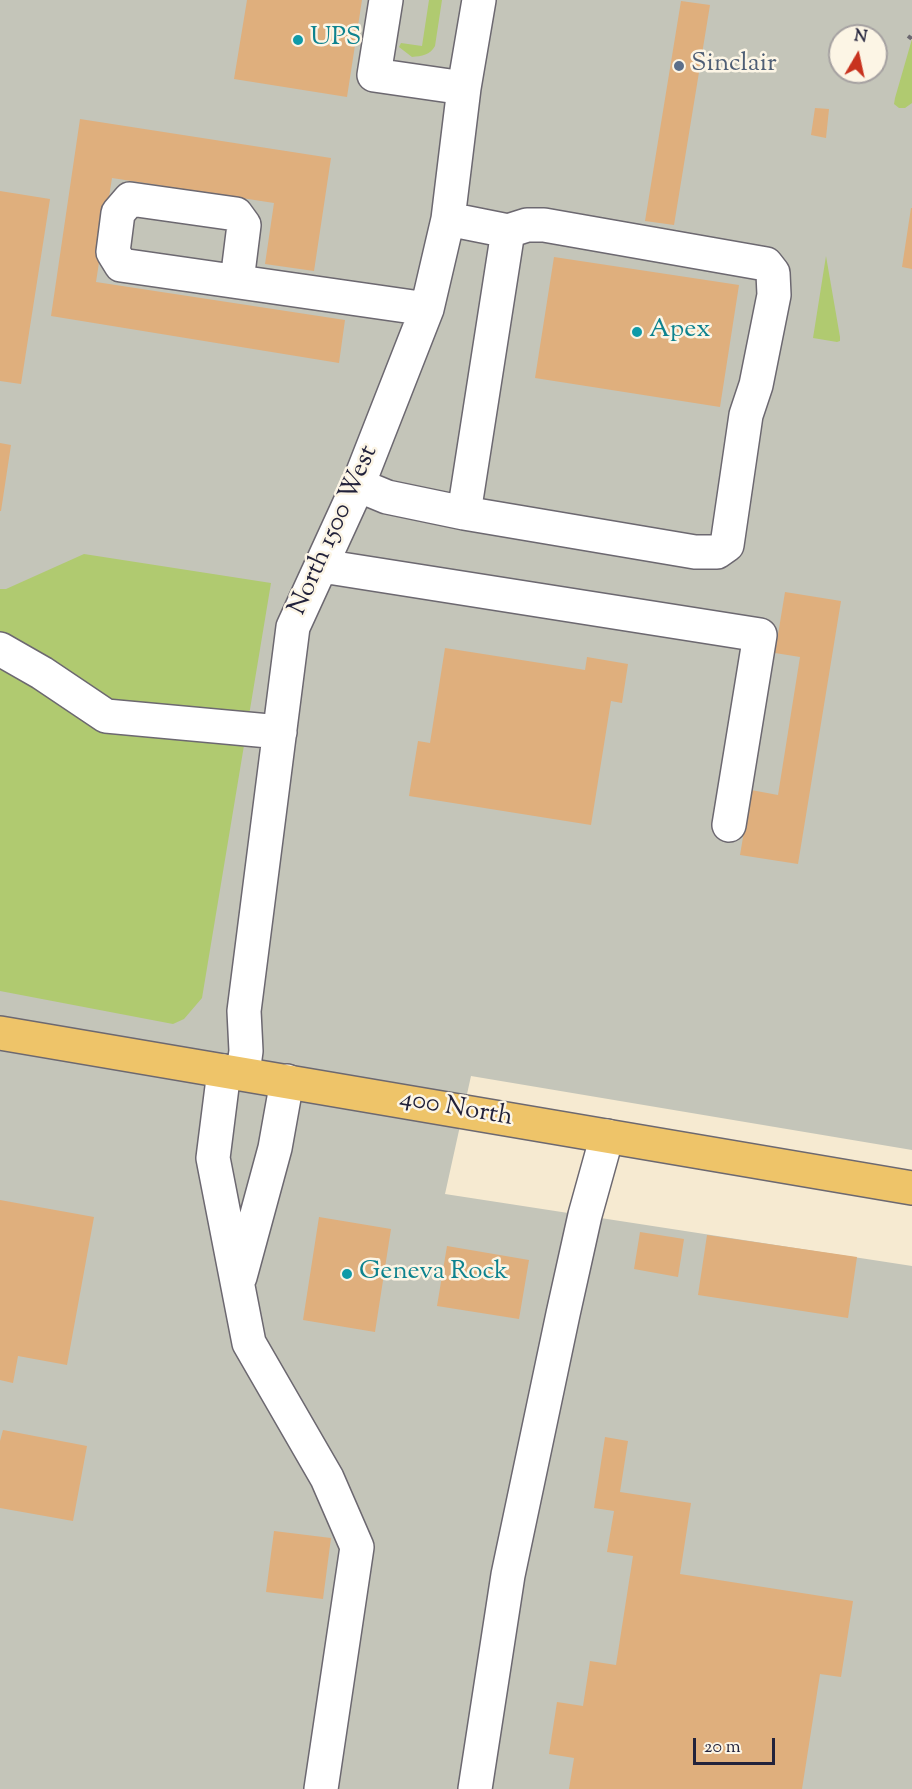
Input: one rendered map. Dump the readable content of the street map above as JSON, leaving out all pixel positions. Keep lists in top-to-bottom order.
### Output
{
  "streets": {
    "main road": ["400 North"],
    "street": ["North 1500 West"]
  },
  "crossings": [
    ["North 1500 West", "400 North"]
  ],
  "places": [
    "UPS",
    "Sinclair",
    "Apex",
    "Geneva Rock"
  ],
  "scale_bar": "20 m",
  "north": "top"
}
